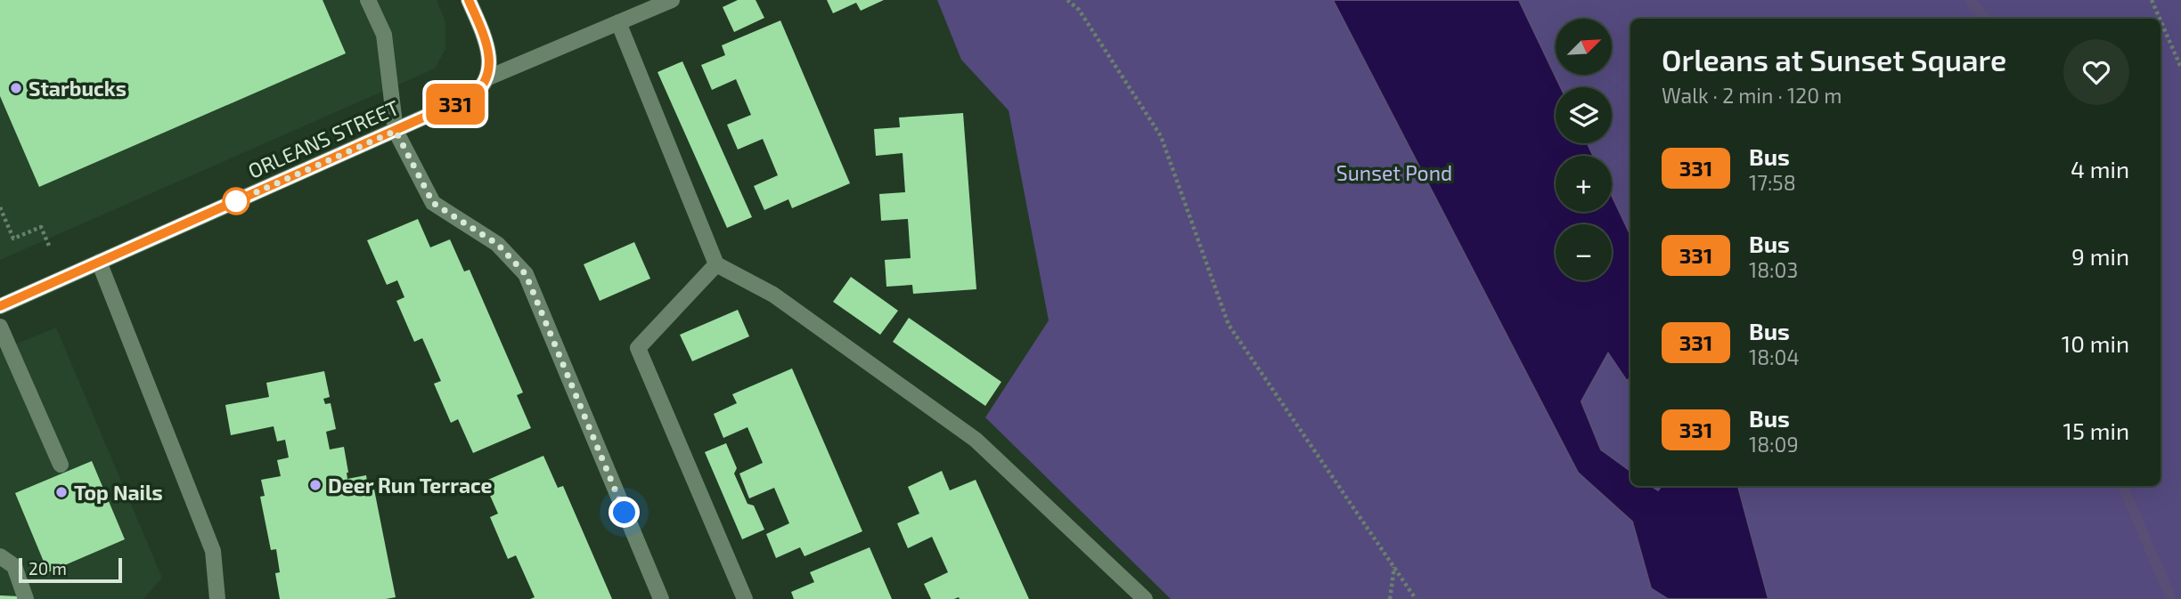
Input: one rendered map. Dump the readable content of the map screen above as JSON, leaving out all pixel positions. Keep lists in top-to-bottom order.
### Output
{
  "streets": {
    "main road": ["ORLEANS STREET"]
  },
  "parks": ["Sunset Pond"],
  "places": ["Starbucks", "Deer Run Terrace", "Top Nails"],
  "lines": ["bus line 331"],
  "scale_bar": "20 m",
  "north": "top right",
  "page": {
    "on_map": "331",
    "map_buttons": ["+", "−"],
    "heading": ["Orleans at Sunset Square", "Walk · 2 min · 120 m"],
    "list": [
      {
        "mark": "331",
        "name": "Bus",
        "note": "17:58",
        "value": "4 min"
      },
      {
        "mark": "331",
        "name": "Bus",
        "note": "18:03",
        "value": "9 min"
      },
      {
        "mark": "331",
        "name": "Bus",
        "note": "18:04",
        "value": "10 min"
      },
      {
        "mark": "331",
        "name": "Bus",
        "note": "18:09",
        "value": "15 min"
      }
    ],
    "scale": "20 m"
  }
}
